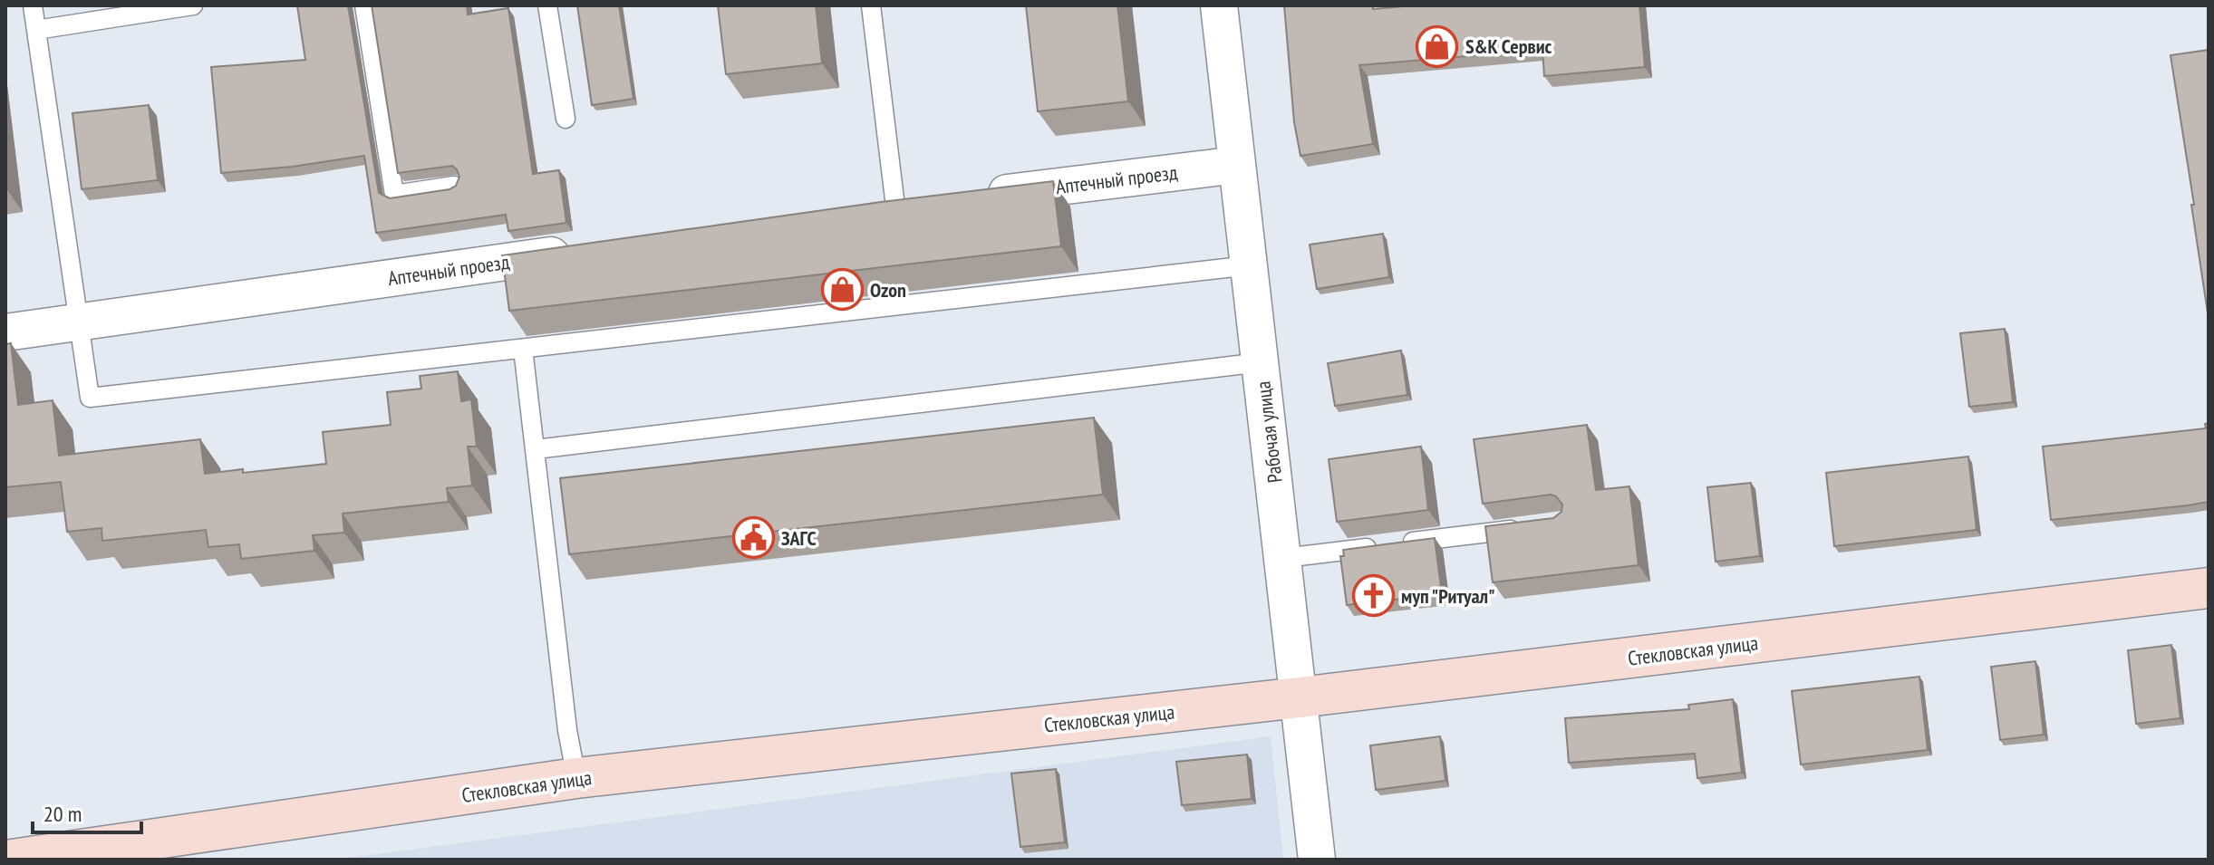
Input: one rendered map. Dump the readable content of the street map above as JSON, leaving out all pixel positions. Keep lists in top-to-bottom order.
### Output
{
  "streets": {
    "street": ["Аптечный проезд", "Рабочая улица", "Стекловская улица"]
  },
  "crossings": [
    ["Аптечный проезд", "Рабочая улица"],
    ["Рабочая улица", "Стекловская улица"]
  ],
  "places": {
    "shop": ["S&K Сервис", "Ozon"],
    "public building": ["ЗАГС"],
    "church": ["муп \"Ритуал\""]
  },
  "scale_bar": "20 m"
}
